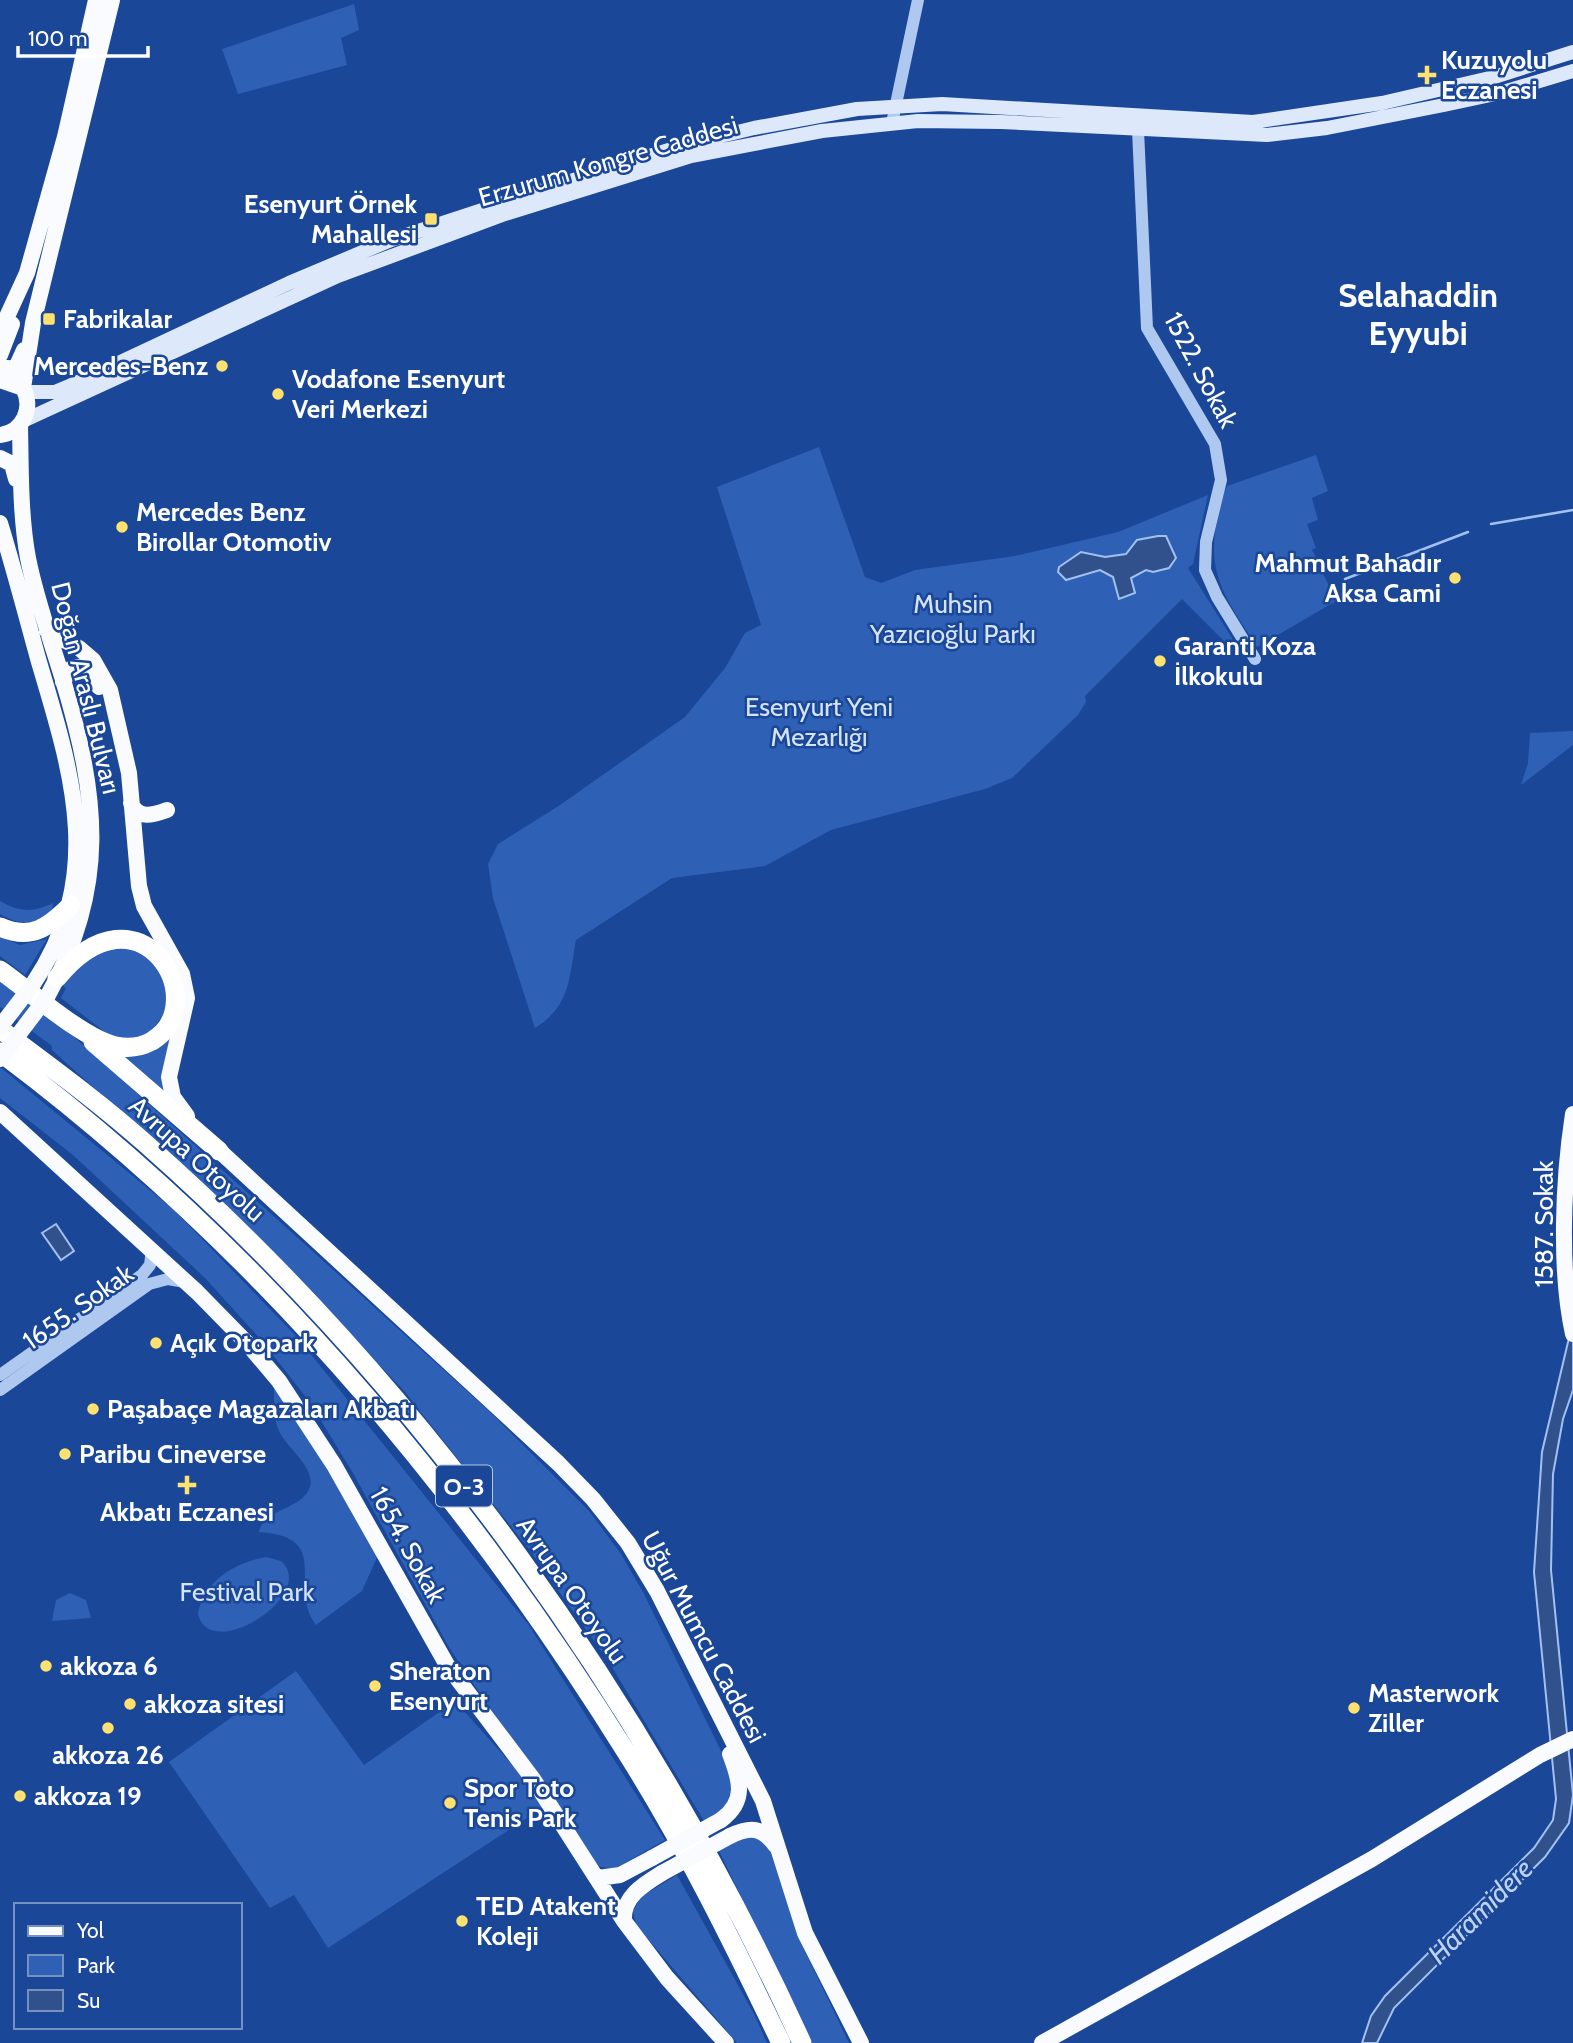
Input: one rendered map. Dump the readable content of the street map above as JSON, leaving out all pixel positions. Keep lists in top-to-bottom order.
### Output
{
  "streets": {
    "highway": ["Avrupa Otoyolu", "O-3"],
    "main road": [
      "Erzurum Kongre Caddesi",
      "Doğan Araslı Bulvarı",
      "1587. Sokak",
      "1654. Sokak",
      "Uğur Mumcu Caddesi"
    ],
    "street": ["1522. Sokak", "1655. Sokak"]
  },
  "crossings": [
    ["Erzurum Kongre Caddesi", "1522. Sokak"],
    ["Erzurum Kongre Caddesi", "Doğan Araslı Bulvarı"],
    ["Doğan Araslı Bulvarı", "Avrupa Otoyolu"],
    ["1655. Sokak", "1654. Sokak"]
  ],
  "districts": ["Selahaddin Eyyubi"],
  "water": ["Haramidere"],
  "parks": ["Muhsin Yazıcıoğlu Parkı", "Esenyurt Yeni Mezarlığı", "Festival Park"],
  "places": {
    "health": ["Kuzuyolu Eczanesi", "Akbatı Eczanesi"],
    "transit": ["Esenyurt Örnek Mahallesi", "Fabrikalar"],
    "other": [
      "Mercedes-Benz",
      "Vodafone Esenyurt Veri Merkezi",
      "Mercedes Benz Birollar Otomotiv",
      "Mahmut Bahadır Aksa Cami",
      "Garanti Koza İlkokulu",
      "Açık Otopark",
      "Paşabaçe Magazaları Akbatı",
      "Paribu Cineverse",
      "akkoza 6",
      "Sheraton Esenyurt",
      "akkoza sitesi",
      "Masterwork Ziller",
      "akkoza 26",
      "akkoza 19",
      "Spor Toto Tenis Park",
      "TED Atakent Koleji"
    ]
  },
  "legend": ["Yol", "Park", "Su"],
  "scale_bar": "100 m"
}
